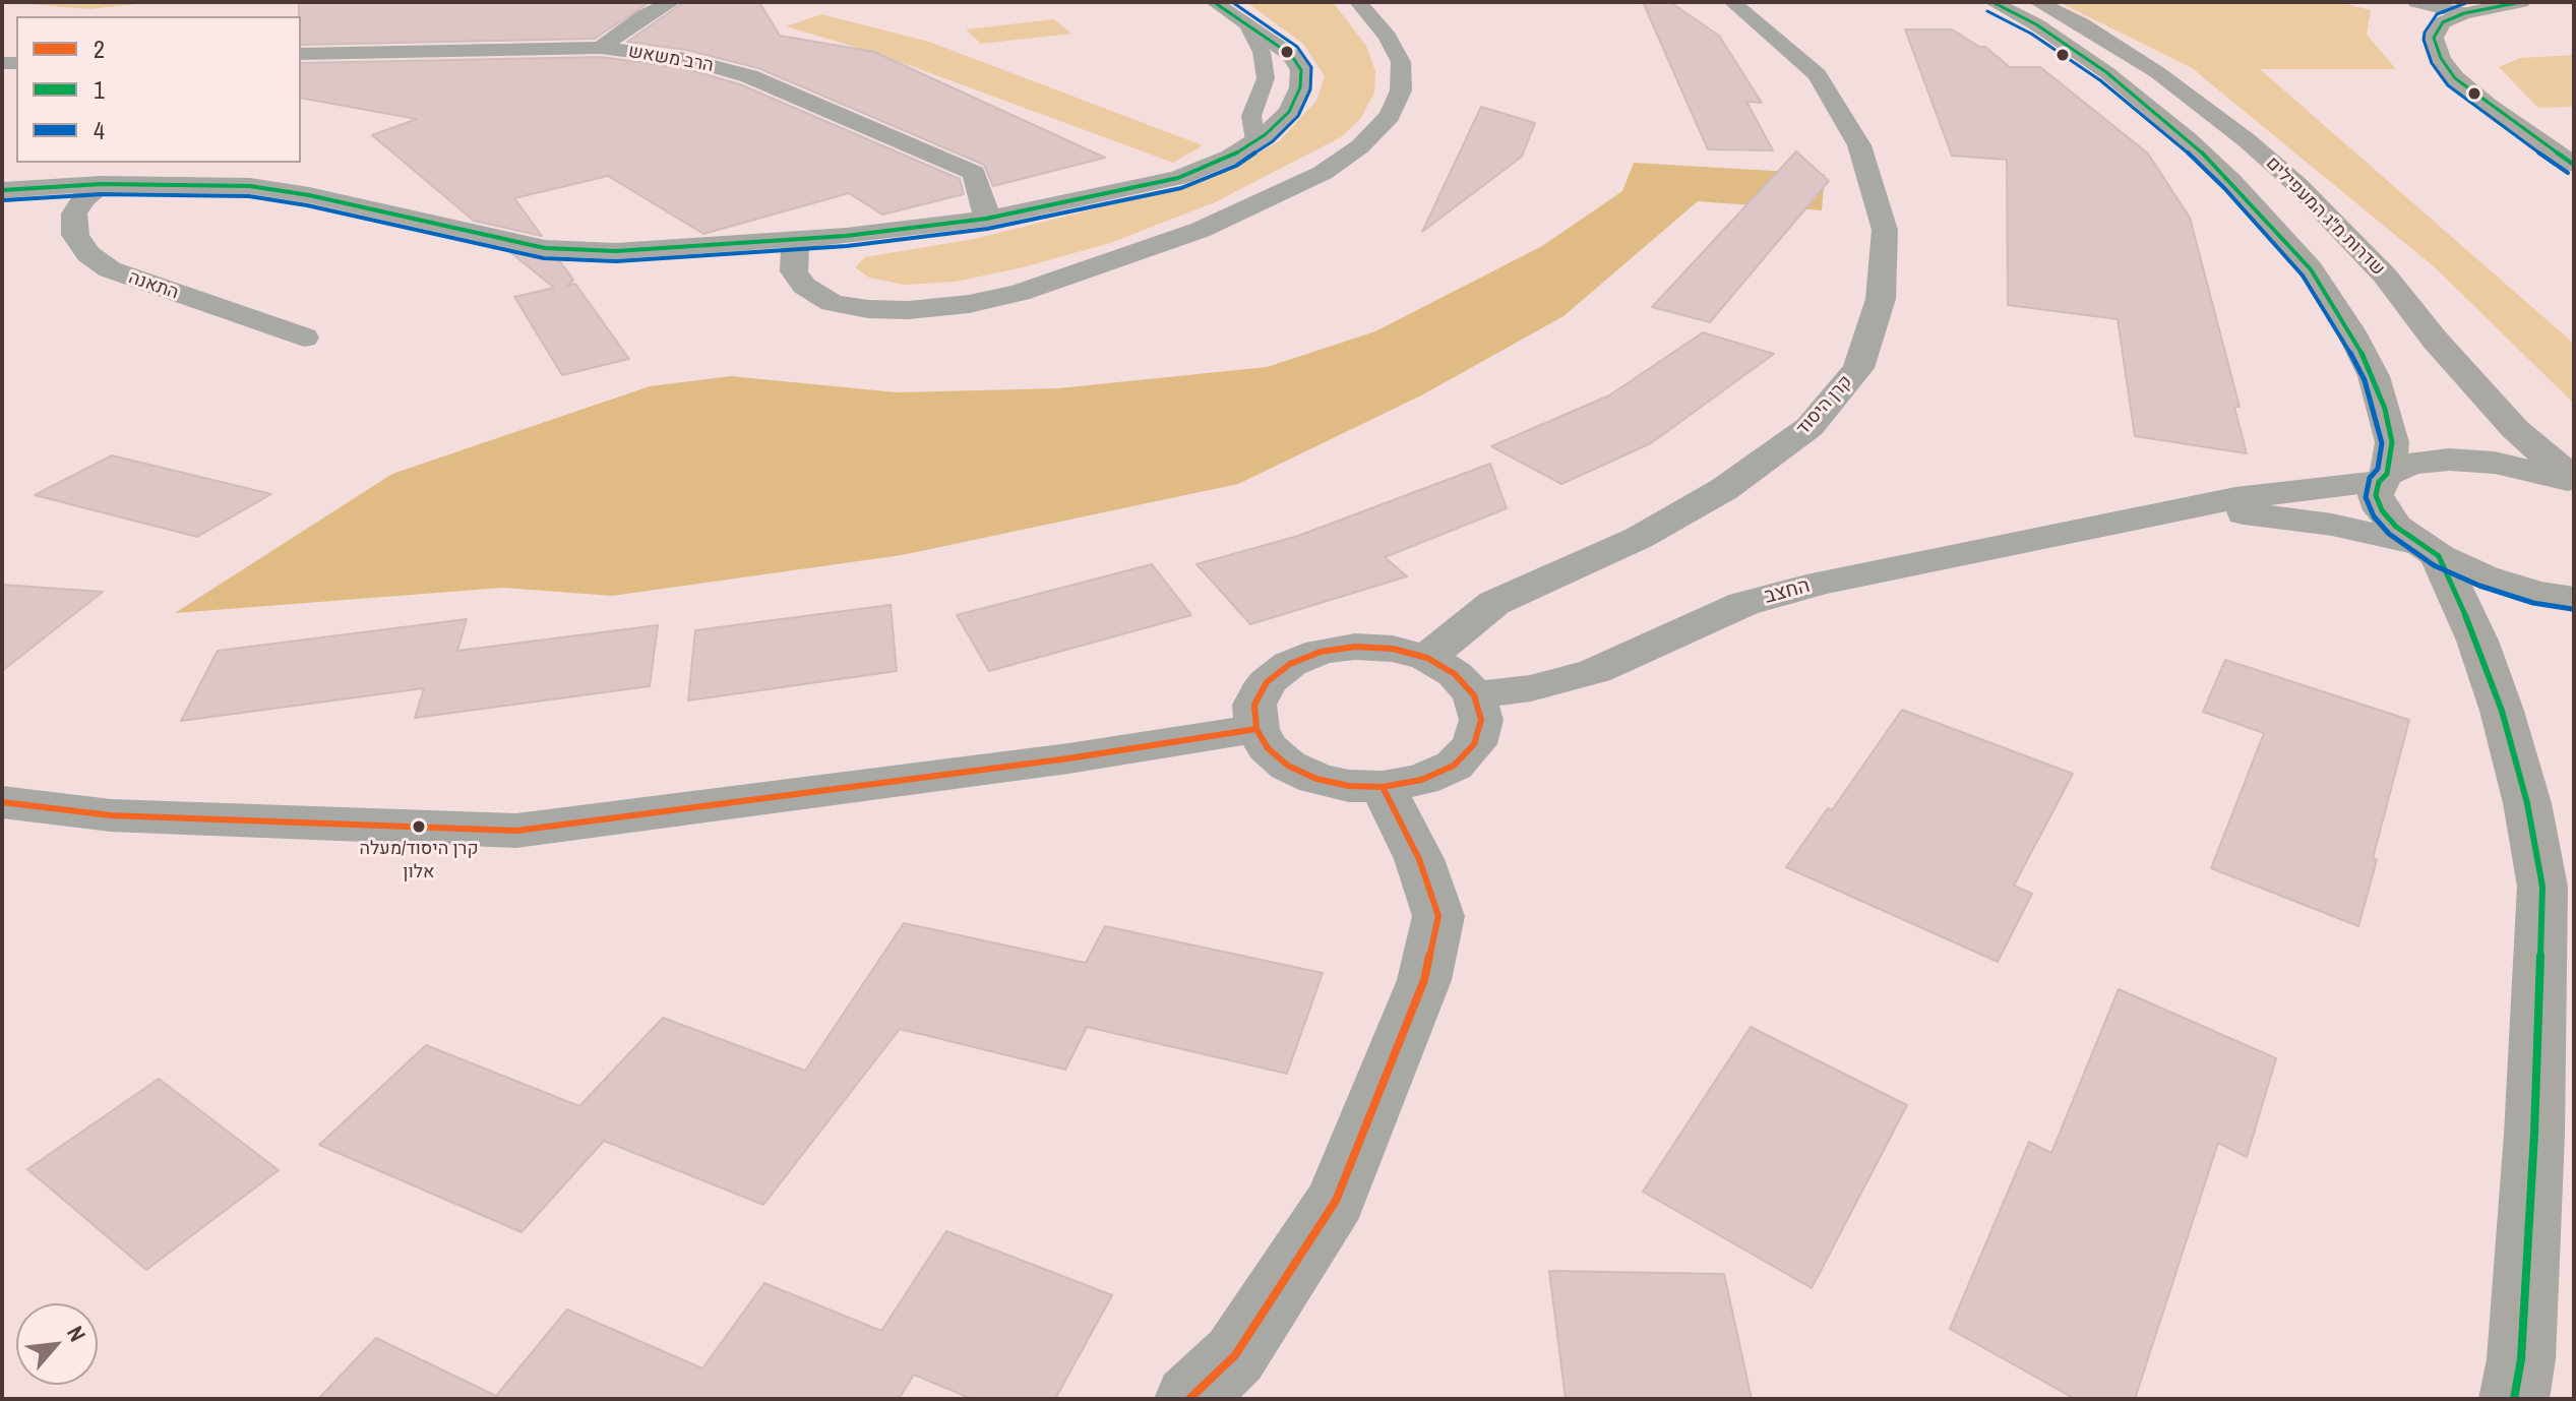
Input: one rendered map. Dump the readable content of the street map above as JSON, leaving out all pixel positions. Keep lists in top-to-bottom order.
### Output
{
  "streets": {
    "main road": ["שדרות מ\"ג המעפילים"],
    "street": [
      "הרב משאש",
      "התאנה",
      "קרן היסוד",
      "החצב"
    ]
  },
  "crossings": [
    ["שדרות מ\"ג המעפילים", "החצב"],
    ["קרן היסוד", "החצב"]
  ],
  "places": ["קרן היסוד/מעלה אלון"],
  "lines": ["transit line 1", "transit line 4", "transit line 2"],
  "legend": ["2", "1", "4"],
  "north": "top right"
}
